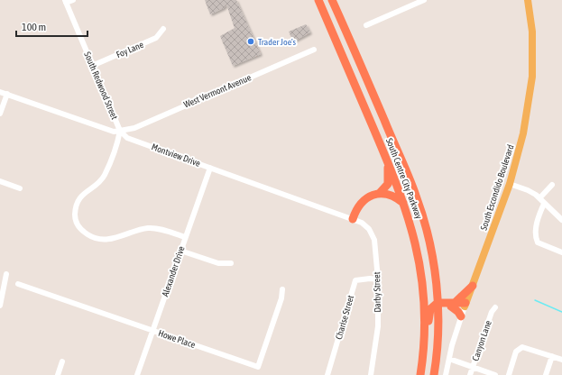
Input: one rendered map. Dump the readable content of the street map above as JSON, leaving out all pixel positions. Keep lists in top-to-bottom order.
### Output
{
  "streets": {
    "highway": ["South Centre City Parkway"],
    "main road": ["South Escondido Boulevard"],
    "street": [
      "Foy Lane",
      "South Redwood Street",
      "West Vermont Avenue",
      "Montview Drive",
      "Alexander Drive",
      "Darby Street",
      "Charise Street",
      "Howe Place",
      "Canyon Lane"
    ]
  },
  "crossings": [
    ["Foy Lane", "South Redwood Street"],
    ["South Redwood Street", "West Vermont Avenue"],
    ["South Redwood Street", "Montview Drive"],
    ["West Vermont Avenue", "Montview Drive"],
    ["Montview Drive", "Alexander Drive"],
    ["Montview Drive", "Darby Street"],
    ["Alexander Drive", "Howe Place"],
    ["Darby Street", "Charise Street"]
  ],
  "places": ["Trader Joe's"],
  "scale_bar": "100 m"
}
